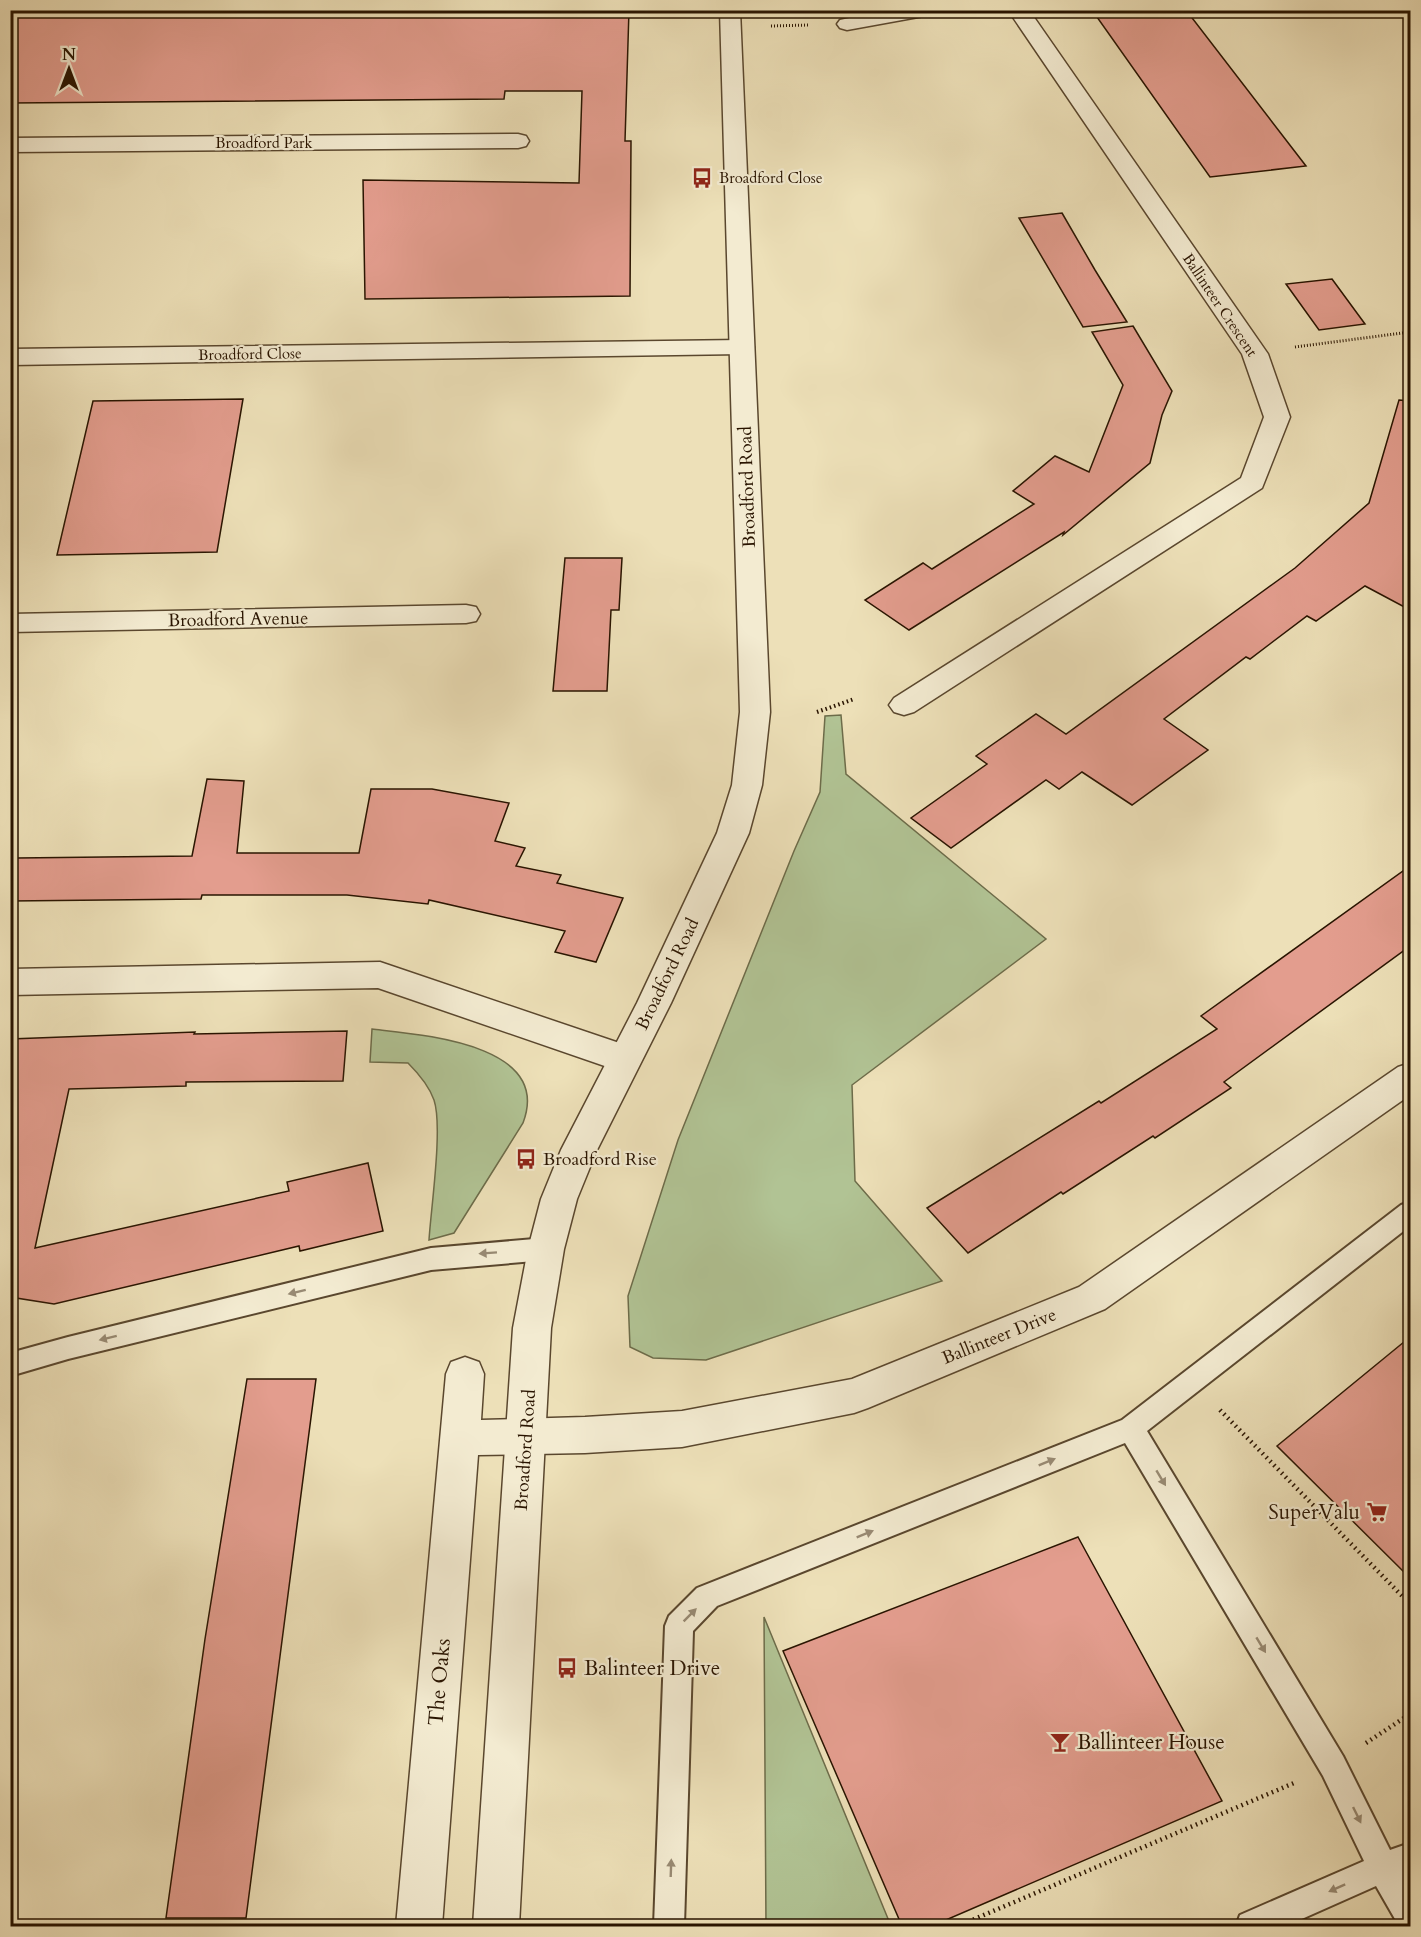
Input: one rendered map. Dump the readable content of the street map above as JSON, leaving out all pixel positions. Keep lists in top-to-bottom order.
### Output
{
  "streets": {
    "street": [
      "Broadford Park",
      "Ballinteer Crescent",
      "Broadford Close",
      "Broadford Road",
      "Broadford Avenue",
      "Ballinteer Drive",
      "The Oaks"
    ]
  },
  "crossings": [
    ["Broadford Close", "Broadford Road"],
    ["Broadford Road", "Ballinteer Drive"]
  ],
  "places": {
    "bus stop": ["Broadford Close", "Broadford Rise", "Balinteer Drive"],
    "supermarket": ["SuperValu"],
    "bar": ["Ballinteer House"]
  },
  "north": "top"
}
